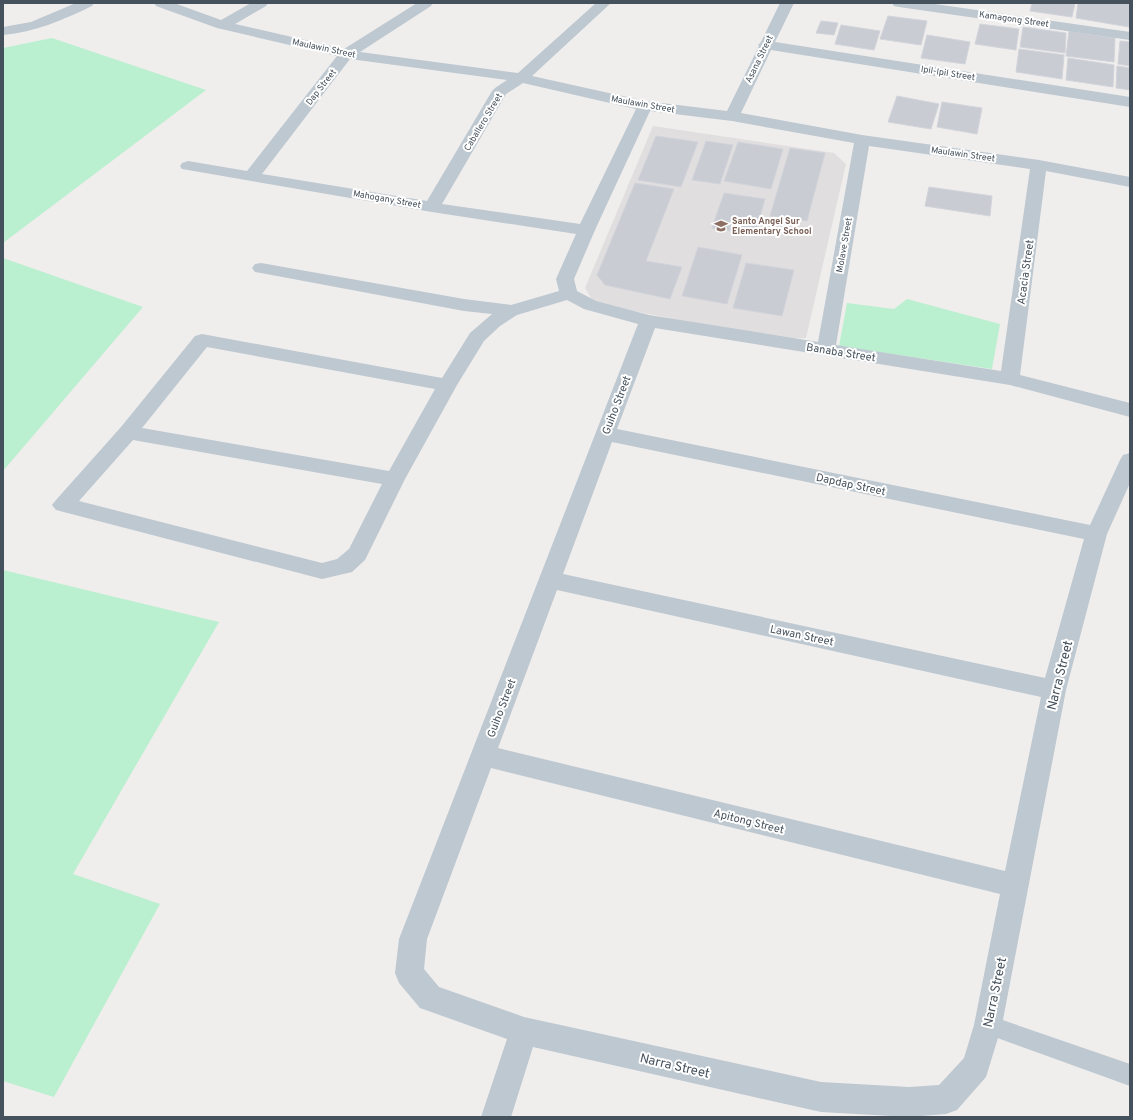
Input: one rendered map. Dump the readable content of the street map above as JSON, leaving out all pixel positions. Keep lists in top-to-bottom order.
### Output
{
  "streets": {
    "street": [
      "Kamagong Street",
      "Maulawin Street",
      "Asana Street",
      "Ipil-Ipil Street",
      "Dap Street",
      "Caballero Street",
      "Mahogany Street",
      "Molave Street",
      "Acacia Street",
      "Banaba Street",
      "Guiho Street",
      "Dapdap Street",
      "Lawan Street",
      "Narra Street",
      "Apitong Street"
    ]
  },
  "crossings": [
    ["Maulawin Street", "Asana Street"],
    ["Maulawin Street", "Dap Street"],
    ["Maulawin Street", "Caballero Street"],
    ["Maulawin Street", "Molave Street"],
    ["Maulawin Street", "Acacia Street"],
    ["Asana Street", "Ipil-Ipil Street"],
    ["Dap Street", "Mahogany Street"],
    ["Caballero Street", "Mahogany Street"],
    ["Molave Street", "Banaba Street"],
    ["Acacia Street", "Banaba Street"],
    ["Banaba Street", "Guiho Street"],
    ["Guiho Street", "Dapdap Street"],
    ["Guiho Street", "Lawan Street"],
    ["Guiho Street", "Narra Street"],
    ["Guiho Street", "Apitong Street"],
    ["Dapdap Street", "Narra Street"],
    ["Lawan Street", "Narra Street"],
    ["Narra Street", "Apitong Street"]
  ],
  "places": {
    "school or university": ["Santo Angel Sur Elementary School"]
  }
}
